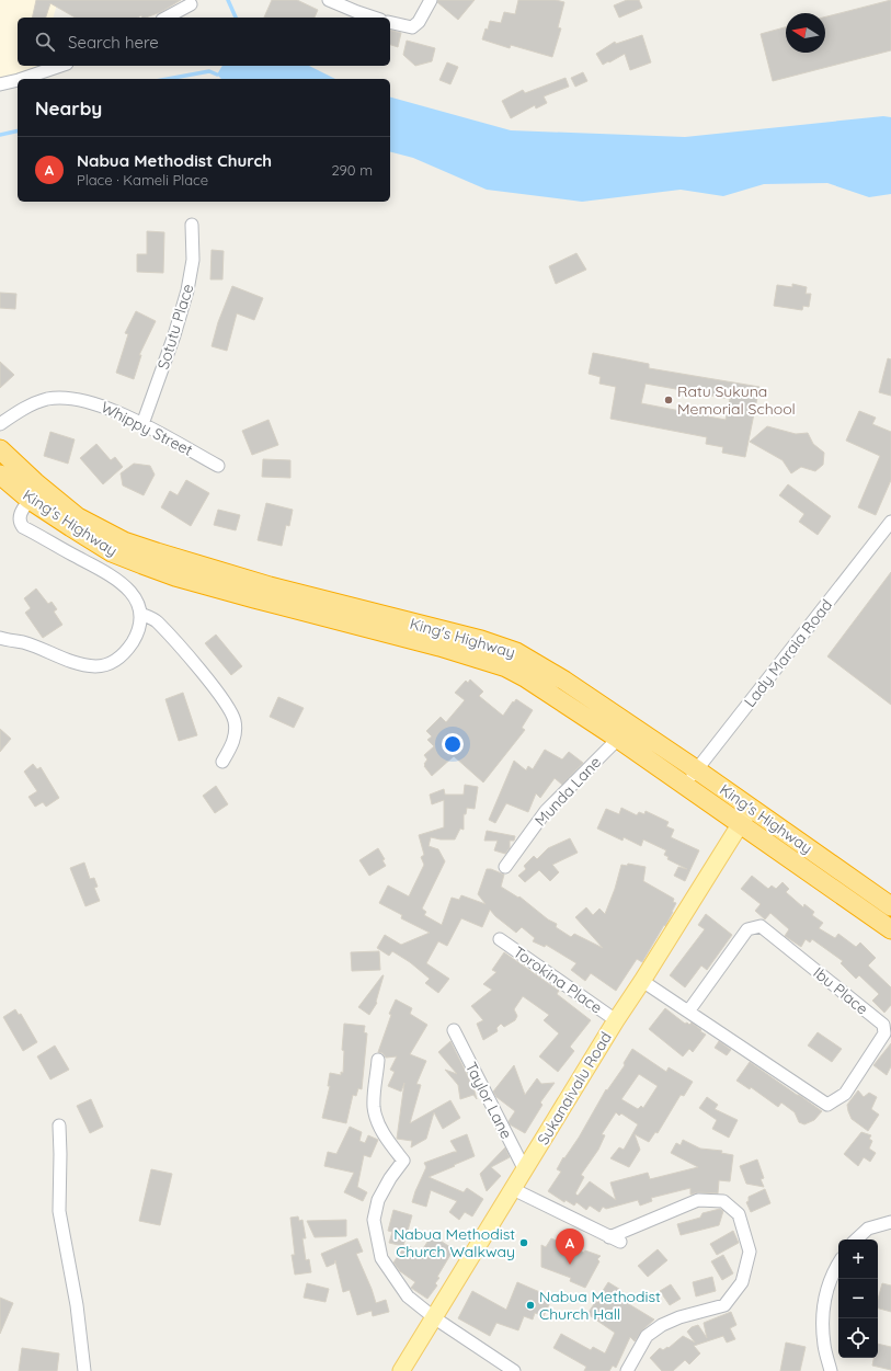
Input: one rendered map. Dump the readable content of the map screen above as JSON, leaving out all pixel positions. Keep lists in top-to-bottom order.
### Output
{
  "streets": {
    "highway": ["King's Highway"],
    "main road": ["Sukanaivalu Road"],
    "street": [
      "Sotutu Place",
      "Whippy Street",
      "Lady Maraia Road",
      "Munda Lane",
      "Torokina Place",
      "Ibu Place",
      "Taylor Lane"
    ]
  },
  "crossings": [
    ["Sotutu Place", "Whippy Street"],
    ["King's Highway", "Lady Maraia Road"],
    ["King's Highway", "Munda Lane"],
    ["King's Highway", "Sukanaivalu Road"],
    ["Torokina Place", "Sukanaivalu Road"],
    ["Ibu Place", "Sukanaivalu Road"],
    ["Sukanaivalu Road", "Taylor Lane"]
  ],
  "places": ["Ratu Sukuna Memorial School", "Nabua Methodist Church Walkway", "Nabua Methodist Church Hall"],
  "north": "left",
  "page": {
    "search": "Search here",
    "heading": "Nearby",
    "list": [
      {
        "mark": "A",
        "name": "Nabua Methodist Church",
        "note": "Place · Kameli Place",
        "value": "290 m"
      }
    ],
    "pins": "A",
    "map_buttons": ["+", "−"]
  }
}
